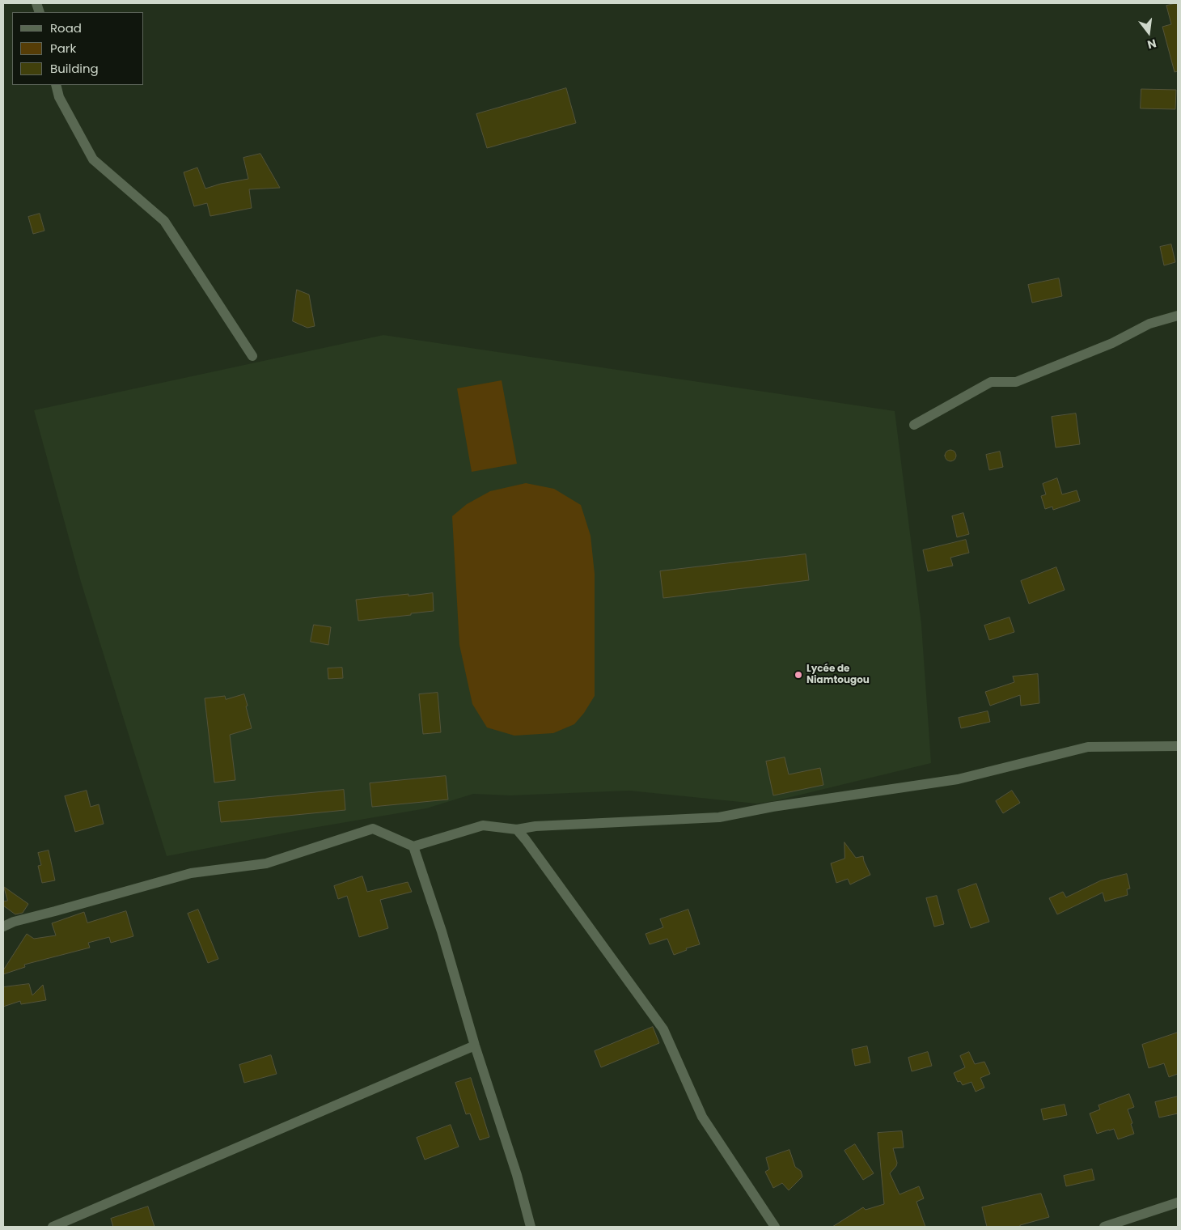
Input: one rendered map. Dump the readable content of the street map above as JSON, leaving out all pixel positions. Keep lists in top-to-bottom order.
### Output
{
  "places": ["Lycée de Niamtougou"],
  "legend": ["Road", "Park", "Building"],
  "north": "bottom"
}
